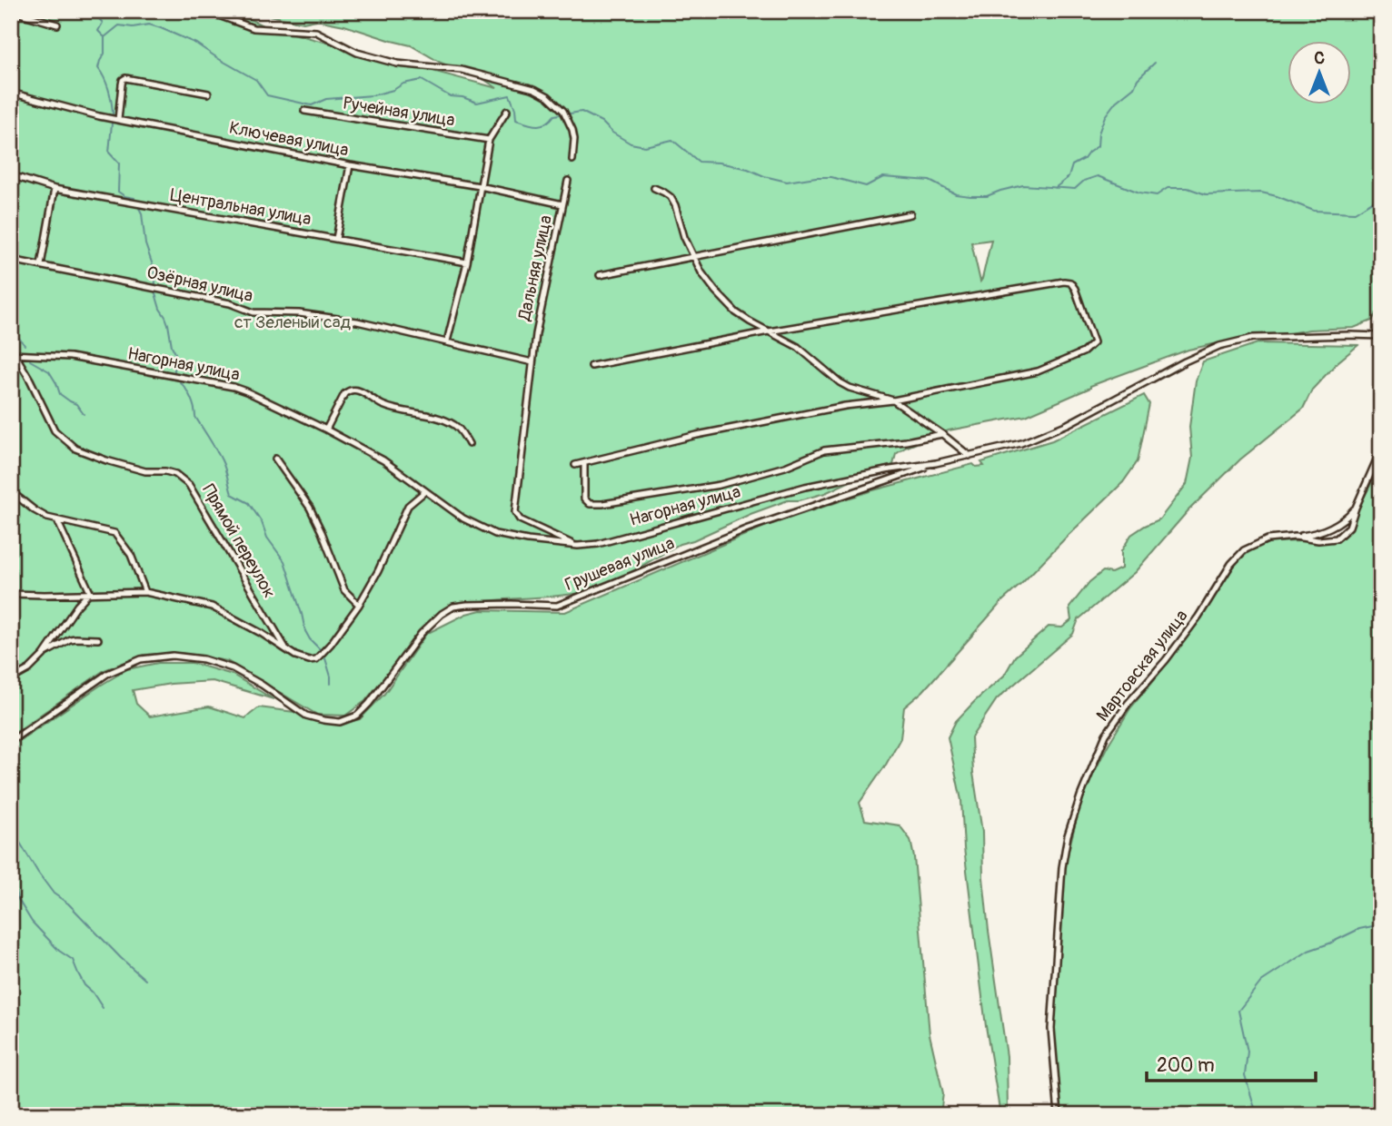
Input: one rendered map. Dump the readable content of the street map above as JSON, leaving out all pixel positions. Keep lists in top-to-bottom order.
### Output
{
  "streets": {
    "street": [
      "Ручейная улица",
      "Ключевая улица",
      "Центральная улица",
      "Дальняя улица",
      "Озёрная улица",
      "Нагорная улица",
      "Прямой переулок",
      "Грушевая улица",
      "Мартовская улица"
    ]
  },
  "crossings": [
    ["Ключевая улица", "Дальняя улица"],
    ["Дальняя улица", "Озёрная улица"],
    ["Дальняя улица", "Нагорная улица"],
    ["Нагорная улица", "Прямой переулок"],
    ["Нагорная улица", "Грушевая улица"]
  ],
  "parks": ["ст Зеленый сад"],
  "scale_bar": "200 m",
  "north": "top"
}
